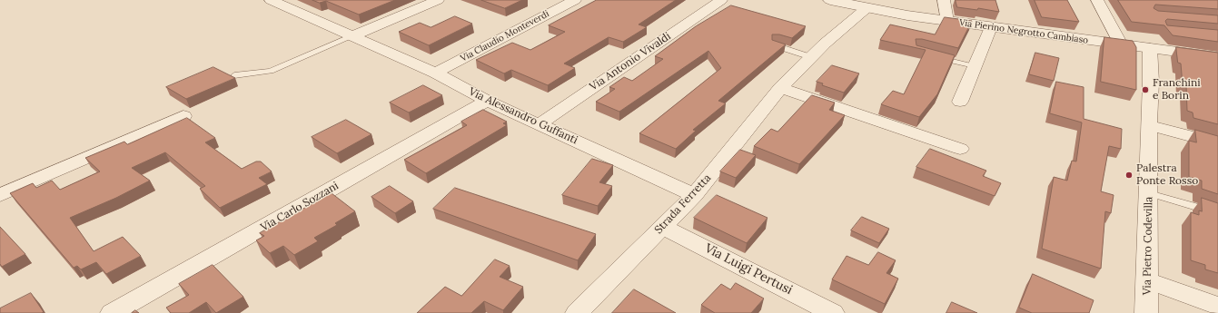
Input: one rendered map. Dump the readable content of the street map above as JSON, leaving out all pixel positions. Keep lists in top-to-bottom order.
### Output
{
  "streets": {
    "street": [
      "Via Pierino Negrotto Cambiaso",
      "Via Claudio Monteverdi",
      "Via Antonio Vivaldi",
      "Via Alessandro Guffanti",
      "Strada Ferretta",
      "Via Carlo Sozzani",
      "Via Pietro Codevilla",
      "Via Luigi Pertusi"
    ]
  },
  "crossings": [
    ["Via Pierino Negrotto Cambiaso", "Strada Ferretta"],
    ["Via Pierino Negrotto Cambiaso", "Via Pietro Codevilla"],
    ["Via Claudio Monteverdi", "Via Alessandro Guffanti"],
    ["Via Antonio Vivaldi", "Via Alessandro Guffanti"],
    ["Via Alessandro Guffanti", "Strada Ferretta"],
    ["Via Alessandro Guffanti", "Via Carlo Sozzani"],
    ["Strada Ferretta", "Via Luigi Pertusi"]
  ],
  "places": ["Franchini e Borin", "Palestra Ponte Rosso"]
}
